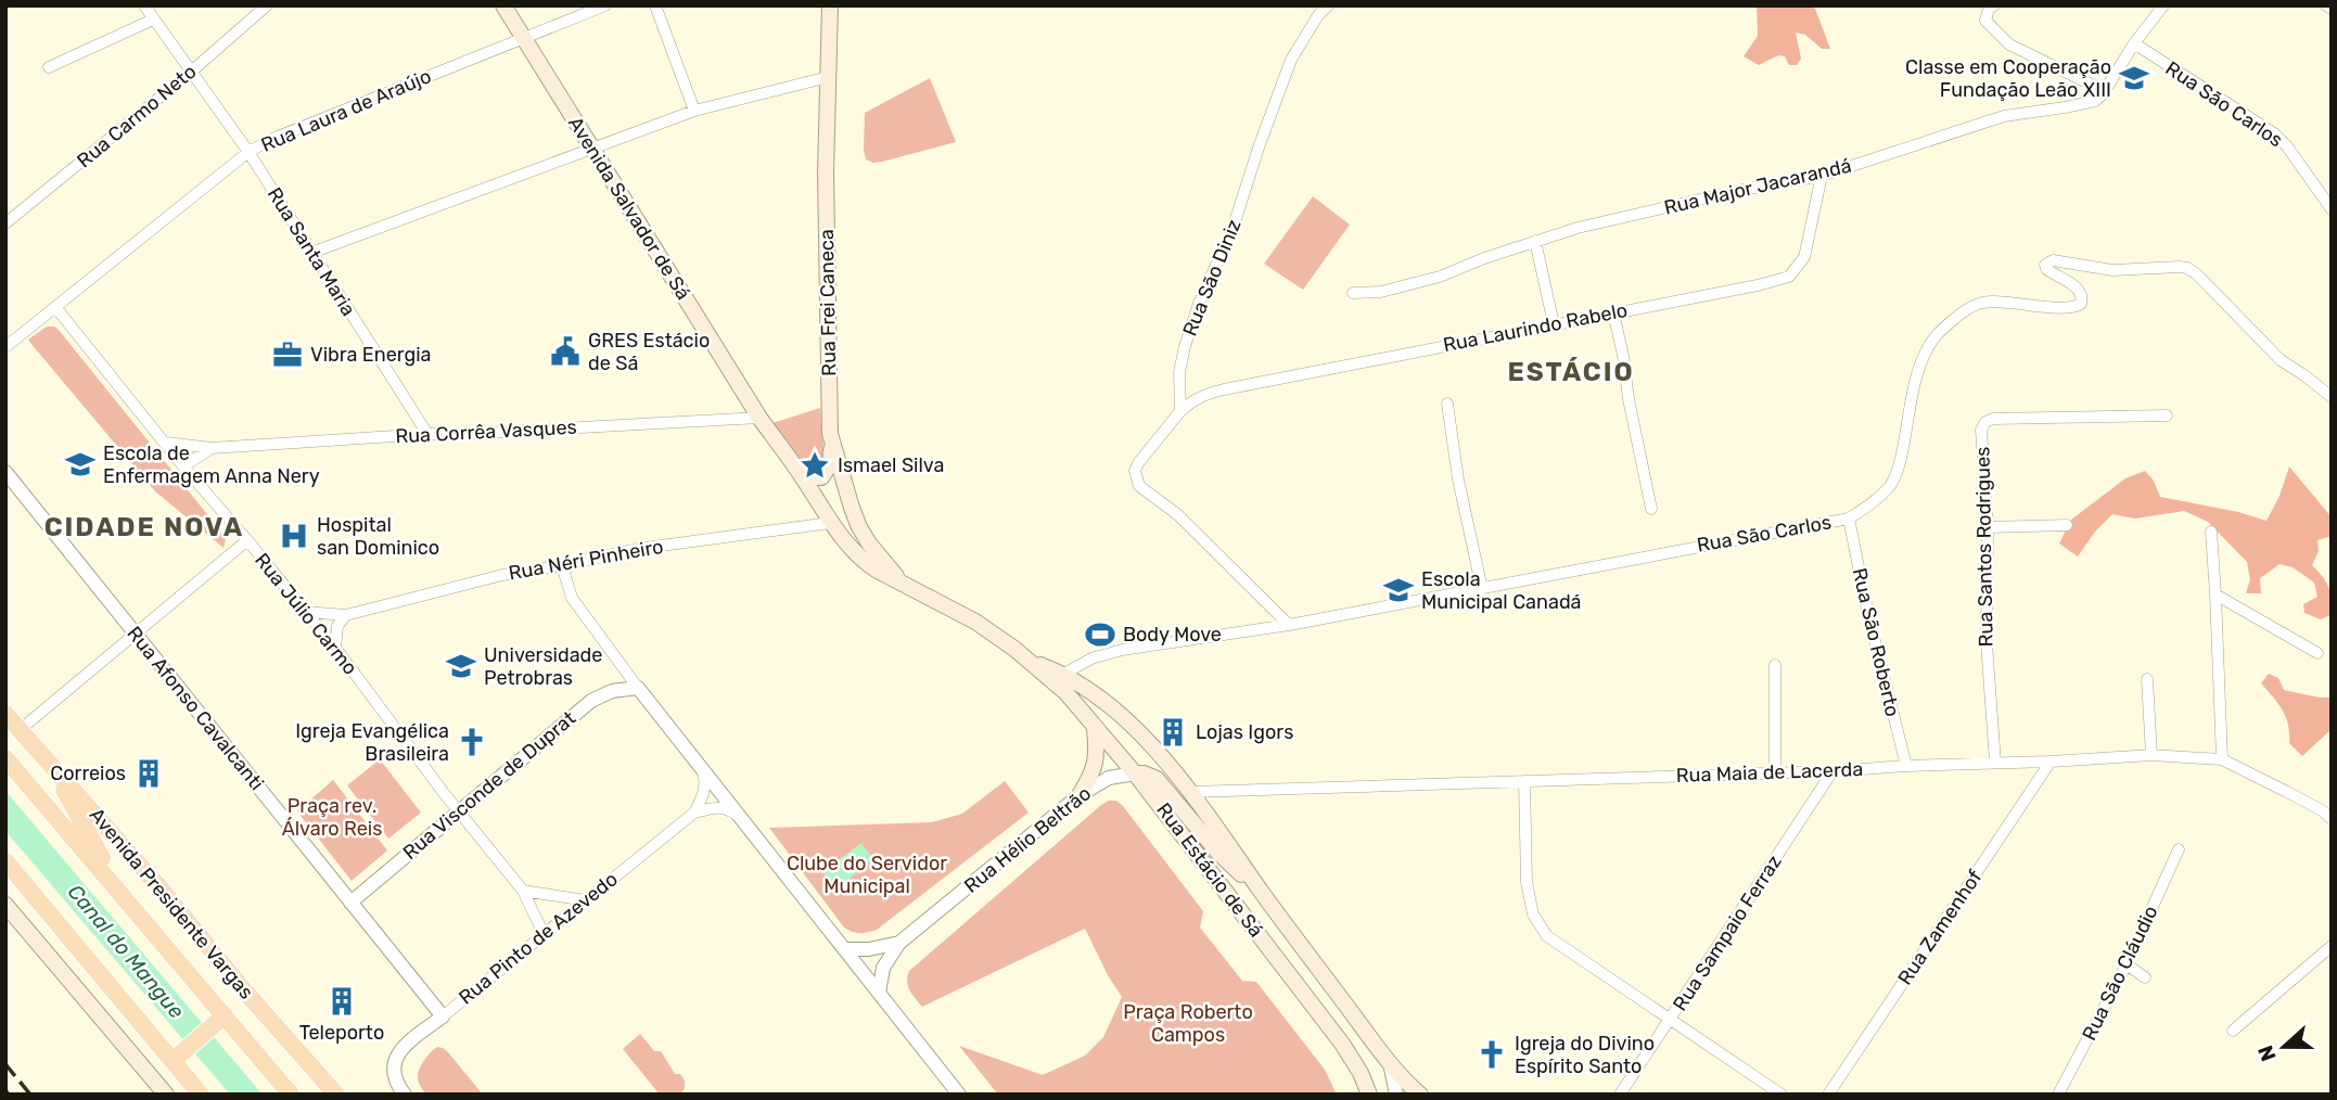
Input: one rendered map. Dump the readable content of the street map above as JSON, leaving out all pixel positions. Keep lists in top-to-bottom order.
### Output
{
  "streets": {
    "main road": [
      "Avenida Salvador de Sá",
      "Rua Frei Caneca",
      "Rua Estácio de Sá",
      "Avenida Presidente Vargas"
    ],
    "street": [
      "Rua São Carlos",
      "Rua Laura de Araújo",
      "Rua Carmo Neto",
      "Rua Major Jacarandá",
      "Rua Santa Maria",
      "Rua São Diniz",
      "Rua Laurindo Rabelo",
      "Rua Corrêa Vasques",
      "Rua Santos Rodrigues",
      "Rua Néri Pinheiro",
      "Rua Júlio Carmo",
      "Rua São Roberto",
      "Rua Afonso Cavalcanti",
      "Rua Maia de Lacerda",
      "Rua Visconde de Duprat",
      "Rua Hélio Beltrão",
      "Rua Zamenhof",
      "Rua Sampaio Ferraz",
      "Rua Pinto de Azevedo",
      "Rua São Cláudio"
    ]
  },
  "crossings": [
    ["Rua São Carlos", "Rua São Roberto"],
    ["Rua São Carlos", "Rua Estácio de Sá"],
    ["Rua Laura de Araújo", "Avenida Salvador de Sá"],
    ["Rua Laura de Araújo", "Rua Santa Maria"],
    ["Rua Laura de Araújo", "Rua Júlio Carmo"],
    ["Rua Carmo Neto", "Rua Santa Maria"],
    ["Rua Major Jacarandá", "Rua Laurindo Rabelo"],
    ["Avenida Salvador de Sá", "Rua Frei Caneca"],
    ["Avenida Salvador de Sá", "Rua Corrêa Vasques"],
    ["Avenida Salvador de Sá", "Rua Néri Pinheiro"],
    ["Avenida Salvador de Sá", "Rua Estácio de Sá"],
    ["Rua Santa Maria", "Rua Corrêa Vasques"],
    ["Rua São Diniz", "Rua Laurindo Rabelo"],
    ["Rua Frei Caneca", "Rua Estácio de Sá"],
    ["Rua Corrêa Vasques", "Rua Júlio Carmo"],
    ["Rua Santos Rodrigues", "Rua Maia de Lacerda"],
    ["Rua Néri Pinheiro", "Rua Júlio Carmo"],
    ["Rua Júlio Carmo", "Rua Visconde de Duprat"],
    ["Rua Júlio Carmo", "Rua Pinto de Azevedo"],
    ["Rua São Roberto", "Rua Maia de Lacerda"],
    ["Rua Afonso Cavalcanti", "Rua Visconde de Duprat"],
    ["Rua Afonso Cavalcanti", "Rua Pinto de Azevedo"],
    ["Rua Maia de Lacerda", "Rua Estácio de Sá"],
    ["Rua Maia de Lacerda", "Rua Zamenhof"],
    ["Rua Maia de Lacerda", "Rua Sampaio Ferraz"],
    ["Rua Hélio Beltrão", "Rua Estácio de Sá"]
  ],
  "districts": ["ESTÁCIO", "CIDADE NOVA"],
  "water": ["Canal do Mangue"],
  "parks": ["Praça rev. Álvaro Reis", "Clube do Servidor Municipal", "Praça Roberto Campos"],
  "places": {
    "school or university": [
      "Classe em Cooperação Fundação Leão XIII",
      "Escola de Enfermagem Anna Nery",
      "Escola Municipal Canadá",
      "Universidade Petrobras"
    ],
    "public building": ["GRES Estácio de Sá"],
    "office": ["Vibra Energia"],
    "place": ["Ismael Silva"],
    "hospital": ["Hospital san Dominico"],
    "sports": ["Body Move"],
    "building": ["Lojas Igors", "Correios", "Teleporto"],
    "church": ["Igreja Evangélica Brasileira", "Igreja do Divino Espírito Santo"]
  },
  "north": "left"
}
